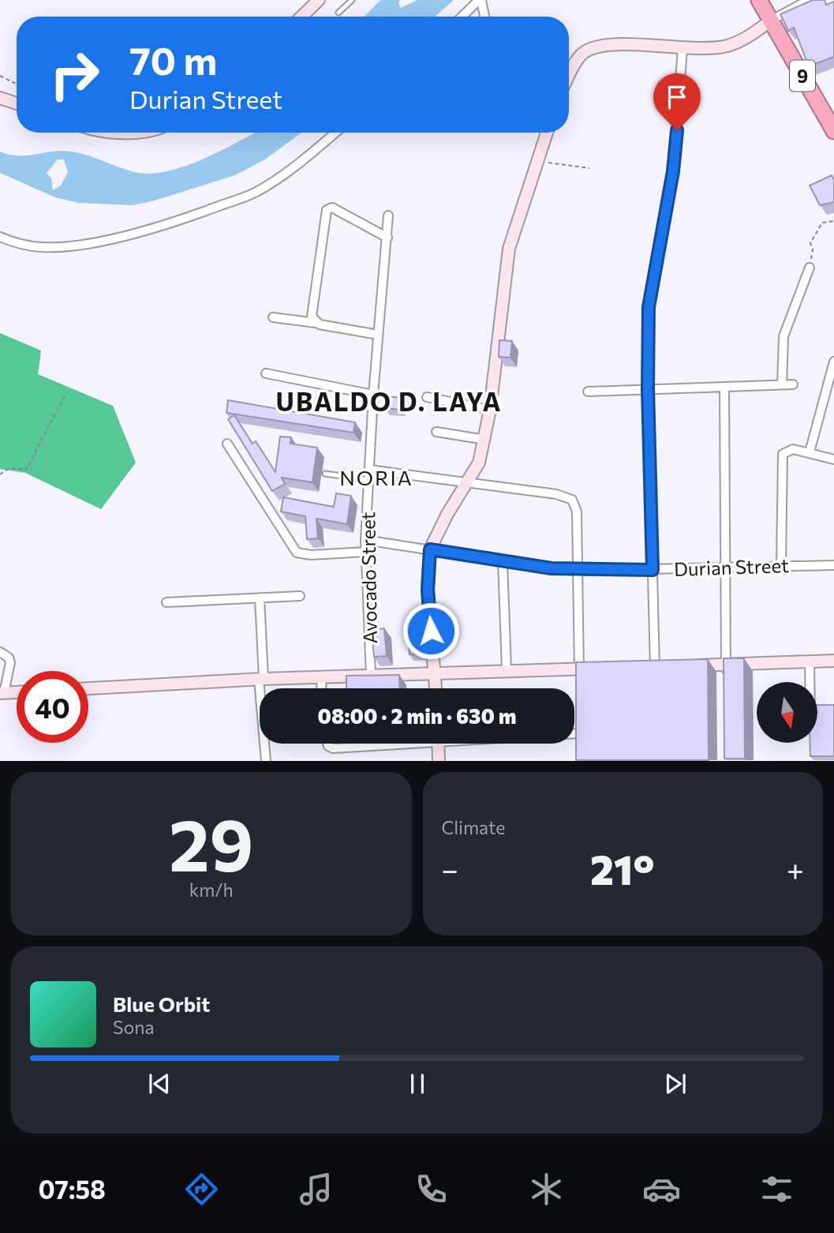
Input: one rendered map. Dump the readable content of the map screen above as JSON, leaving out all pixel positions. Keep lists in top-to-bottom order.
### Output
{
  "streets": {
    "highway": ["9"],
    "street": ["Durian Street", "Avocado Street"]
  },
  "crossings": [
    ["Durian Street", "Avocado Street"]
  ],
  "districts": ["UBALDO D. LAYA", "NORIA"],
  "north": "bottom",
  "page": {
    "turn": ["70 m", "Durian Street"],
    "limit": "40",
    "trip": "08:00 · 2 min · 630 m",
    "tile": [
      ["29", "km/h"],
      "Climate"
    ],
    "heat": ["−", "21°", "+"],
    "song": ["Blue Orbit", "Sona"],
    "tabs": "07:58"
  }
}
